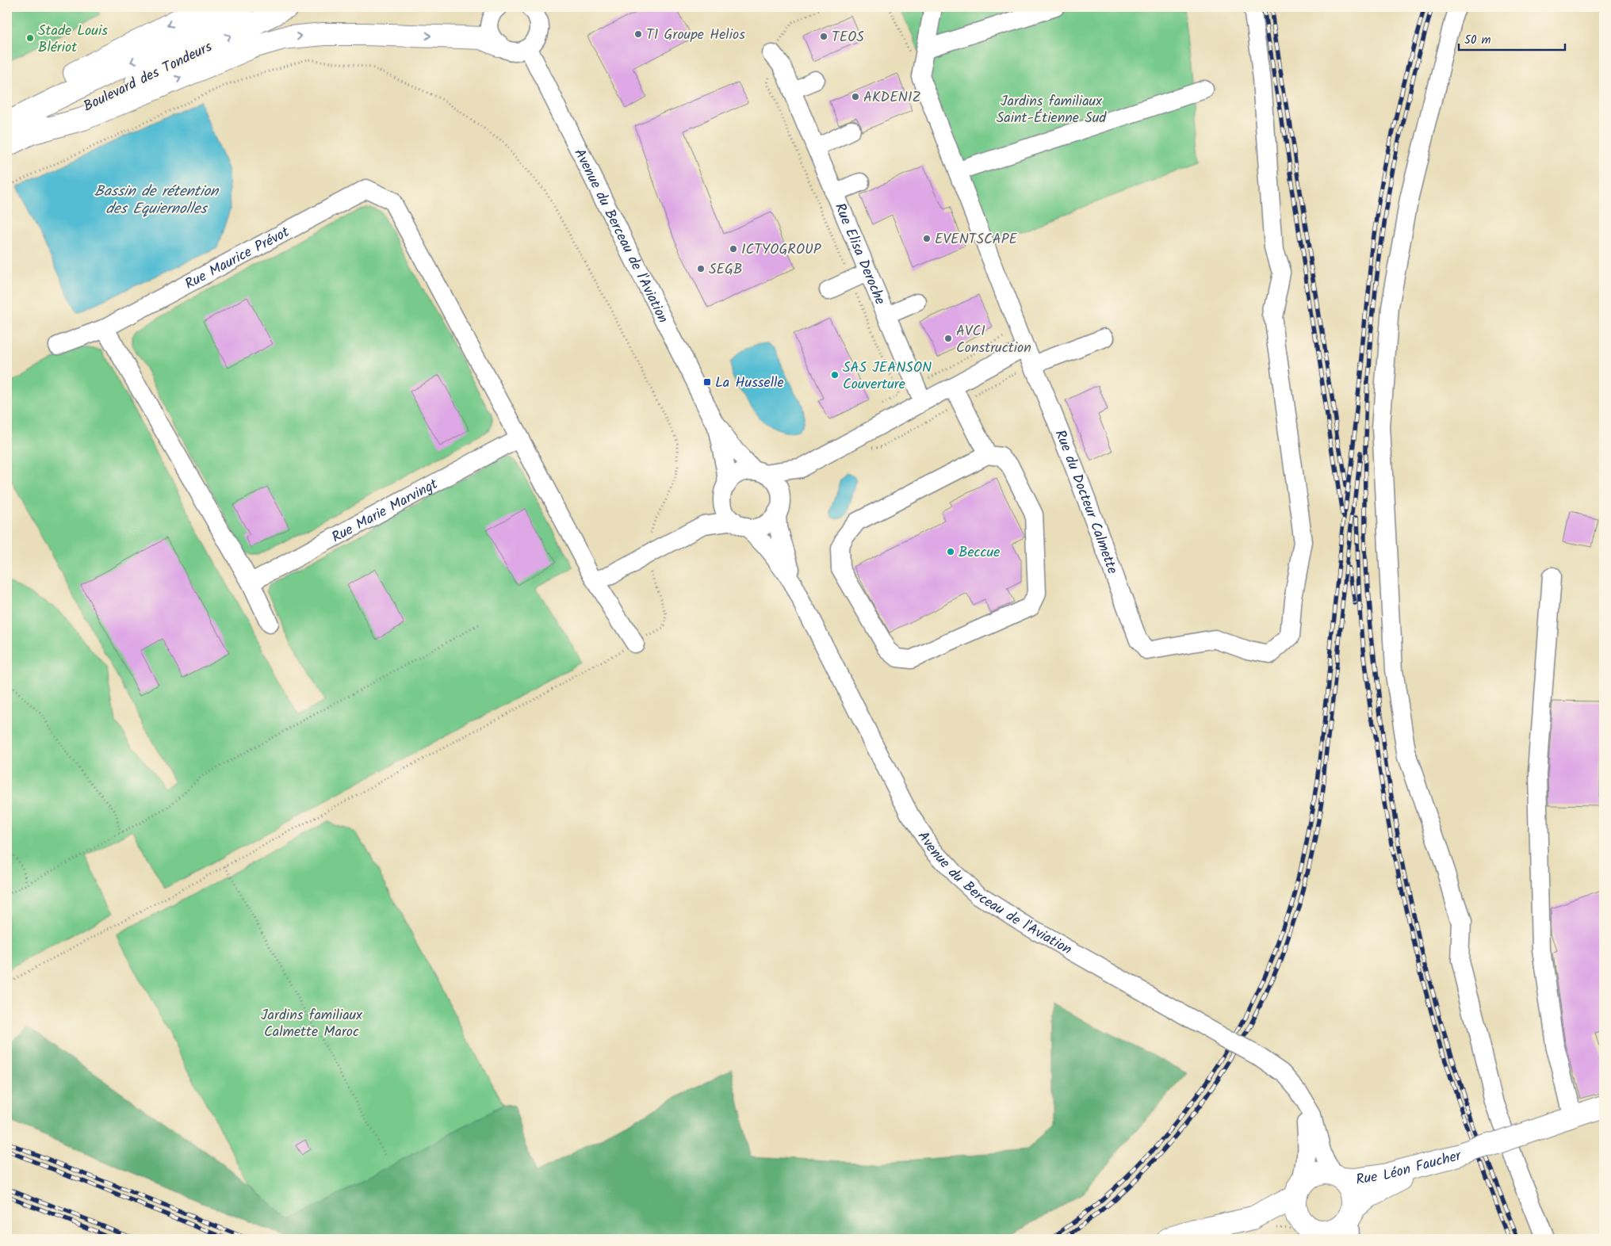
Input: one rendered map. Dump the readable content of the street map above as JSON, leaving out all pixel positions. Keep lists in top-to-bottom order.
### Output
{
  "streets": {
    "main road": ["Boulevard des Tondeurs", "Rue Léon Faucher"],
    "street": [
      "Avenue du Berceau de l'Aviation",
      "Rue Elisa Deroche",
      "Rue Maurice Prévot",
      "Rue du Docteur Calmette",
      "Rue Marie Marvingt"
    ]
  },
  "crossings": [
    ["Avenue du Berceau de l'Aviation", "Rue Léon Faucher"],
    ["Rue Maurice Prévot", "Rue Marie Marvingt"]
  ],
  "water": ["Bassin de rétention des Equiernolles"],
  "parks": ["Jardins familiaux Saint-Étienne Sud", "Jardins familiaux Calmette Maroc"],
  "places": {
    "other": [
      "T1 Groupe Helios",
      "TEOS",
      "Stade Louis Blériot",
      "AKDENIZ",
      "EVENTSCAPE",
      "ICTYOGROUP",
      "SEGB",
      "AVCI Construction",
      "SAS JEANSON Couverture",
      "Beccue"
    ],
    "transit": ["La Husselle"]
  },
  "scale_bar": "50 m"
}
